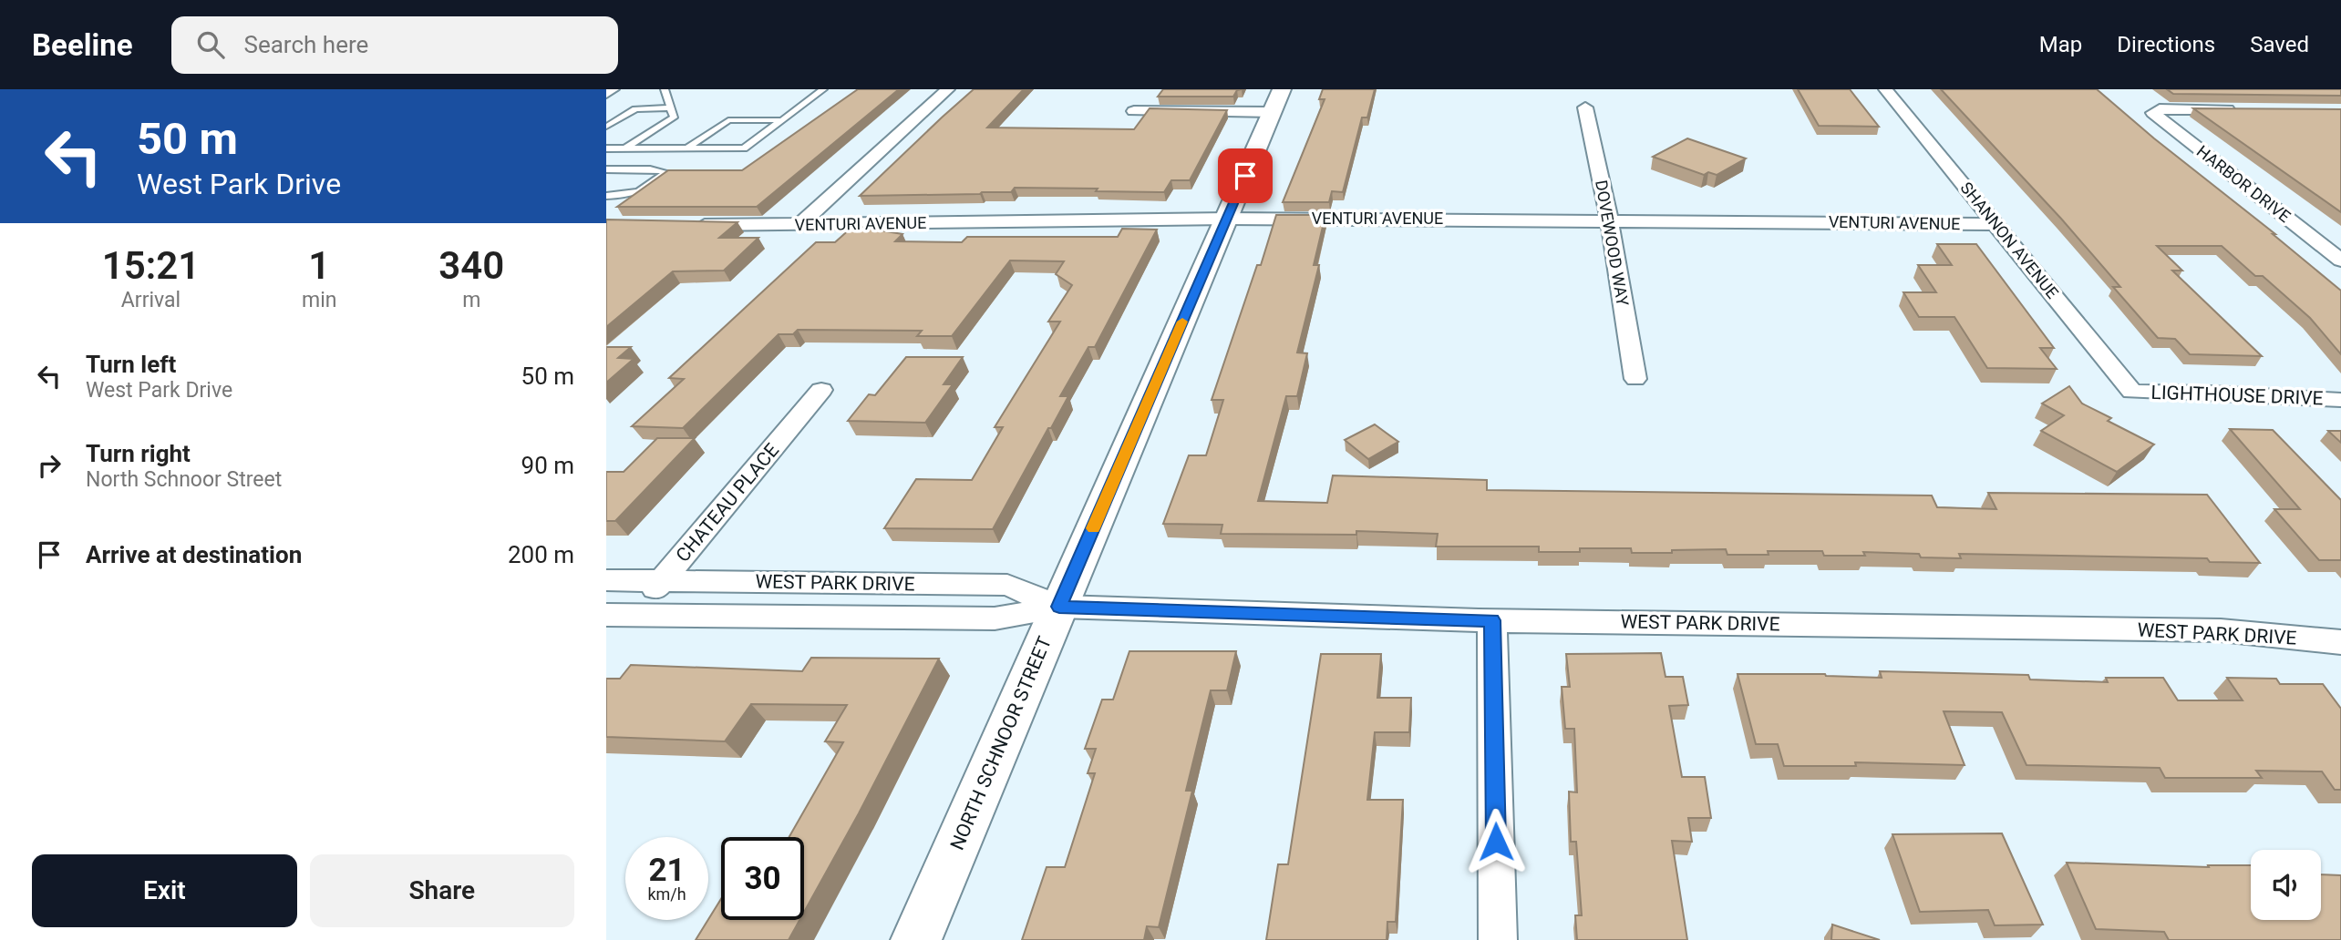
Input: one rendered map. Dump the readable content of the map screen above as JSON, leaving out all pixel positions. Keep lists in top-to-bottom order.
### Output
{
  "streets": {
    "street": [
      "HARBOR DRIVE",
      "VENTURI AVENUE",
      "SHANNON AVENUE",
      "DOVEWOOD WAY",
      "LIGHTHOUSE DRIVE",
      "CHATEAU PLACE",
      "WEST PARK DRIVE",
      "NORTH SCHNOOR STREET"
    ]
  },
  "crossings": [
    ["VENTURI AVENUE", "SHANNON AVENUE"],
    ["VENTURI AVENUE", "DOVEWOOD WAY"],
    ["VENTURI AVENUE", "NORTH SCHNOOR STREET"],
    ["SHANNON AVENUE", "LIGHTHOUSE DRIVE"],
    ["CHATEAU PLACE", "WEST PARK DRIVE"],
    ["WEST PARK DRIVE", "NORTH SCHNOOR STREET"]
  ],
  "page": {
    "header": "Beeline",
    "search": "Search here",
    "nav": ["Map", "Directions", "Saved"],
    "turn": ["50 m", "West Park Drive"],
    "eta": [
      "15:21",
      "Arrival",
      "1",
      "min",
      "340",
      "m"
    ],
    "list": [
      {
        "name": "Turn left",
        "note": "West Park Drive",
        "value": "50 m"
      },
      {
        "name": "Turn right",
        "note": "North Schnoor Street",
        "value": "90 m"
      },
      {
        "name": "Arrive at destination",
        "value": "200 m"
      }
    ],
    "speed": "21 km/h",
    "limit": "30",
    "buttons": ["Exit", "Share"]
  }
}
